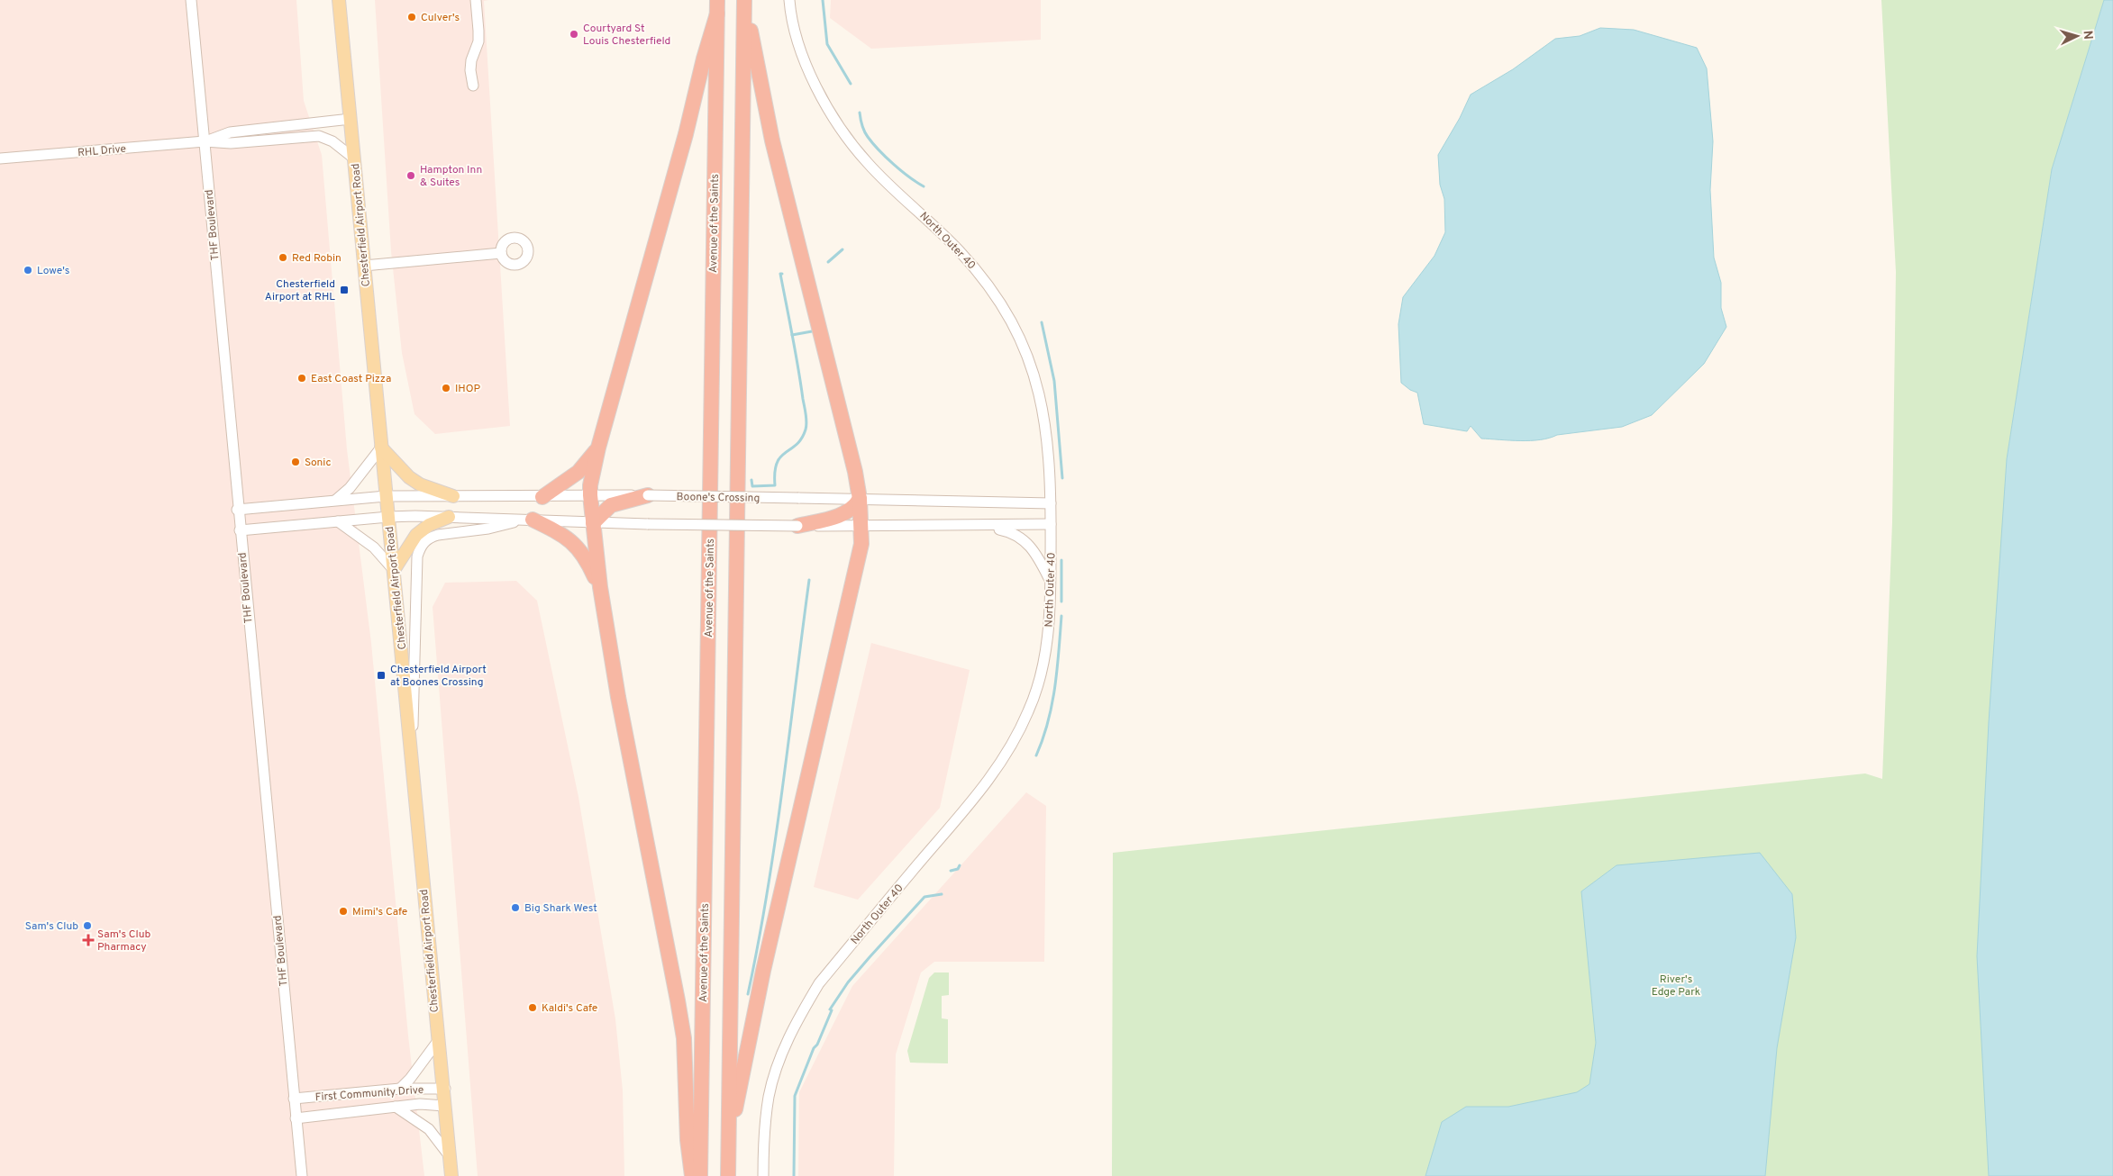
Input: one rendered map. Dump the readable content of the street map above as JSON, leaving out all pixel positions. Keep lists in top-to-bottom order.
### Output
{
  "streets": {
    "highway": ["Avenue of the Saints"],
    "main road": ["Chesterfield Airport Road"],
    "street": [
      "RHL Drive",
      "THF Boulevard",
      "North Outer 40",
      "Boone's Crossing",
      "First Community Drive"
    ]
  },
  "crossings": [
    ["RHL Drive", "THF Boulevard"],
    ["RHL Drive", "Chesterfield Airport Road"],
    ["THF Boulevard", "Boone's Crossing"],
    ["THF Boulevard", "First Community Drive"],
    ["Chesterfield Airport Road", "Boone's Crossing"],
    ["Chesterfield Airport Road", "First Community Drive"],
    ["North Outer 40", "Boone's Crossing"]
  ],
  "parks": ["River's Edge Park"],
  "places": {
    "other": [
      "Culver's",
      "Courtyard St Louis Chesterfield",
      "Hampton Inn & Suites",
      "Red Robin",
      "Lowe's",
      "East Coast Pizza",
      "IHOP",
      "Sonic",
      "Big Shark West",
      "Mimi's Cafe",
      "Sam's Club",
      "Kaldi's Cafe"
    ],
    "transit": ["Chesterfield Airport at RHL", "Chesterfield Airport at Boones Crossing"],
    "health": ["Sam's Club Pharmacy"]
  },
  "north": "right"
}
